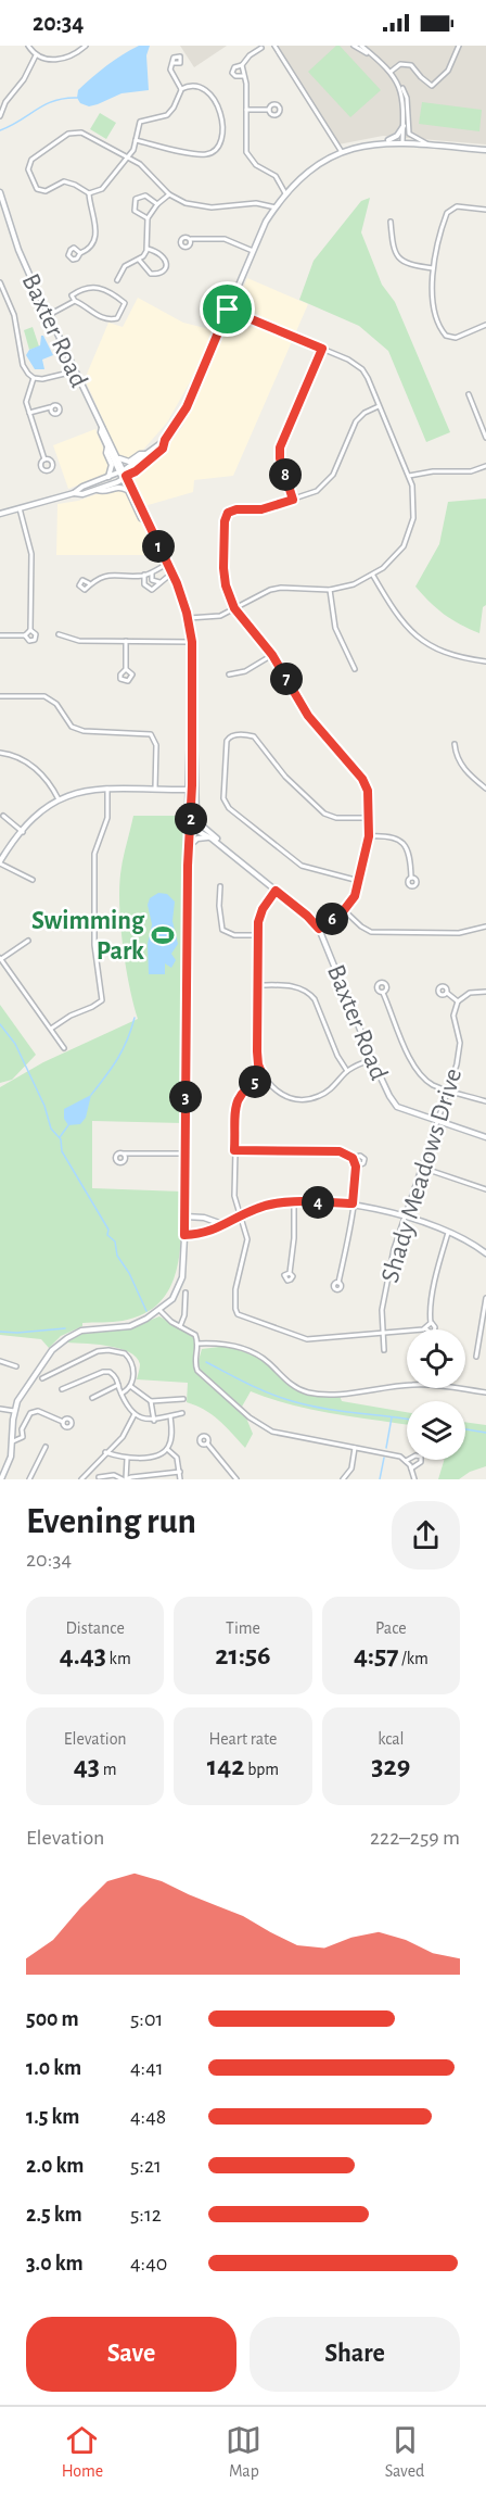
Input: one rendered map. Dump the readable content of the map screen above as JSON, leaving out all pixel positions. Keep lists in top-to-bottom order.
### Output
{
  "streets": {
    "main road": ["Baxter Road"],
    "street": ["Shady Meadows Drive"]
  },
  "crossings": [
    ["Baxter Road", "Shady Meadows Drive"]
  ],
  "places": {
    "sports": ["Swimming Park"]
  },
  "page": {
    "status": "20:34",
    "pins": [
      "8",
      "1",
      "7",
      "2",
      "6",
      "5",
      "3",
      "4"
    ],
    "heading": ["Evening run", "20:34"],
    "stats": [
      ["Distance", "4.43 km"],
      ["Time", "21:56"],
      ["Pace", "4:57 /km"],
      ["Elevation", "43 m"],
      ["Heart rate", "142 bpm"],
      ["kcal", "329"]
    ],
    "chart": ["Elevation", "222–259 m"],
    "list": [
      {
        "name": "500 m",
        "note": "5:01"
      },
      {
        "name": "1.0 km",
        "note": "4:41"
      },
      {
        "name": "1.5 km",
        "note": "4:48"
      },
      {
        "name": "2.0 km",
        "note": "5:21"
      },
      {
        "name": "2.5 km",
        "note": "5:12"
      },
      {
        "name": "3.0 km",
        "note": "4:40"
      }
    ],
    "buttons": ["Save", "Share"],
    "tabs": ["Home", "Map", "Saved"]
  }
}
